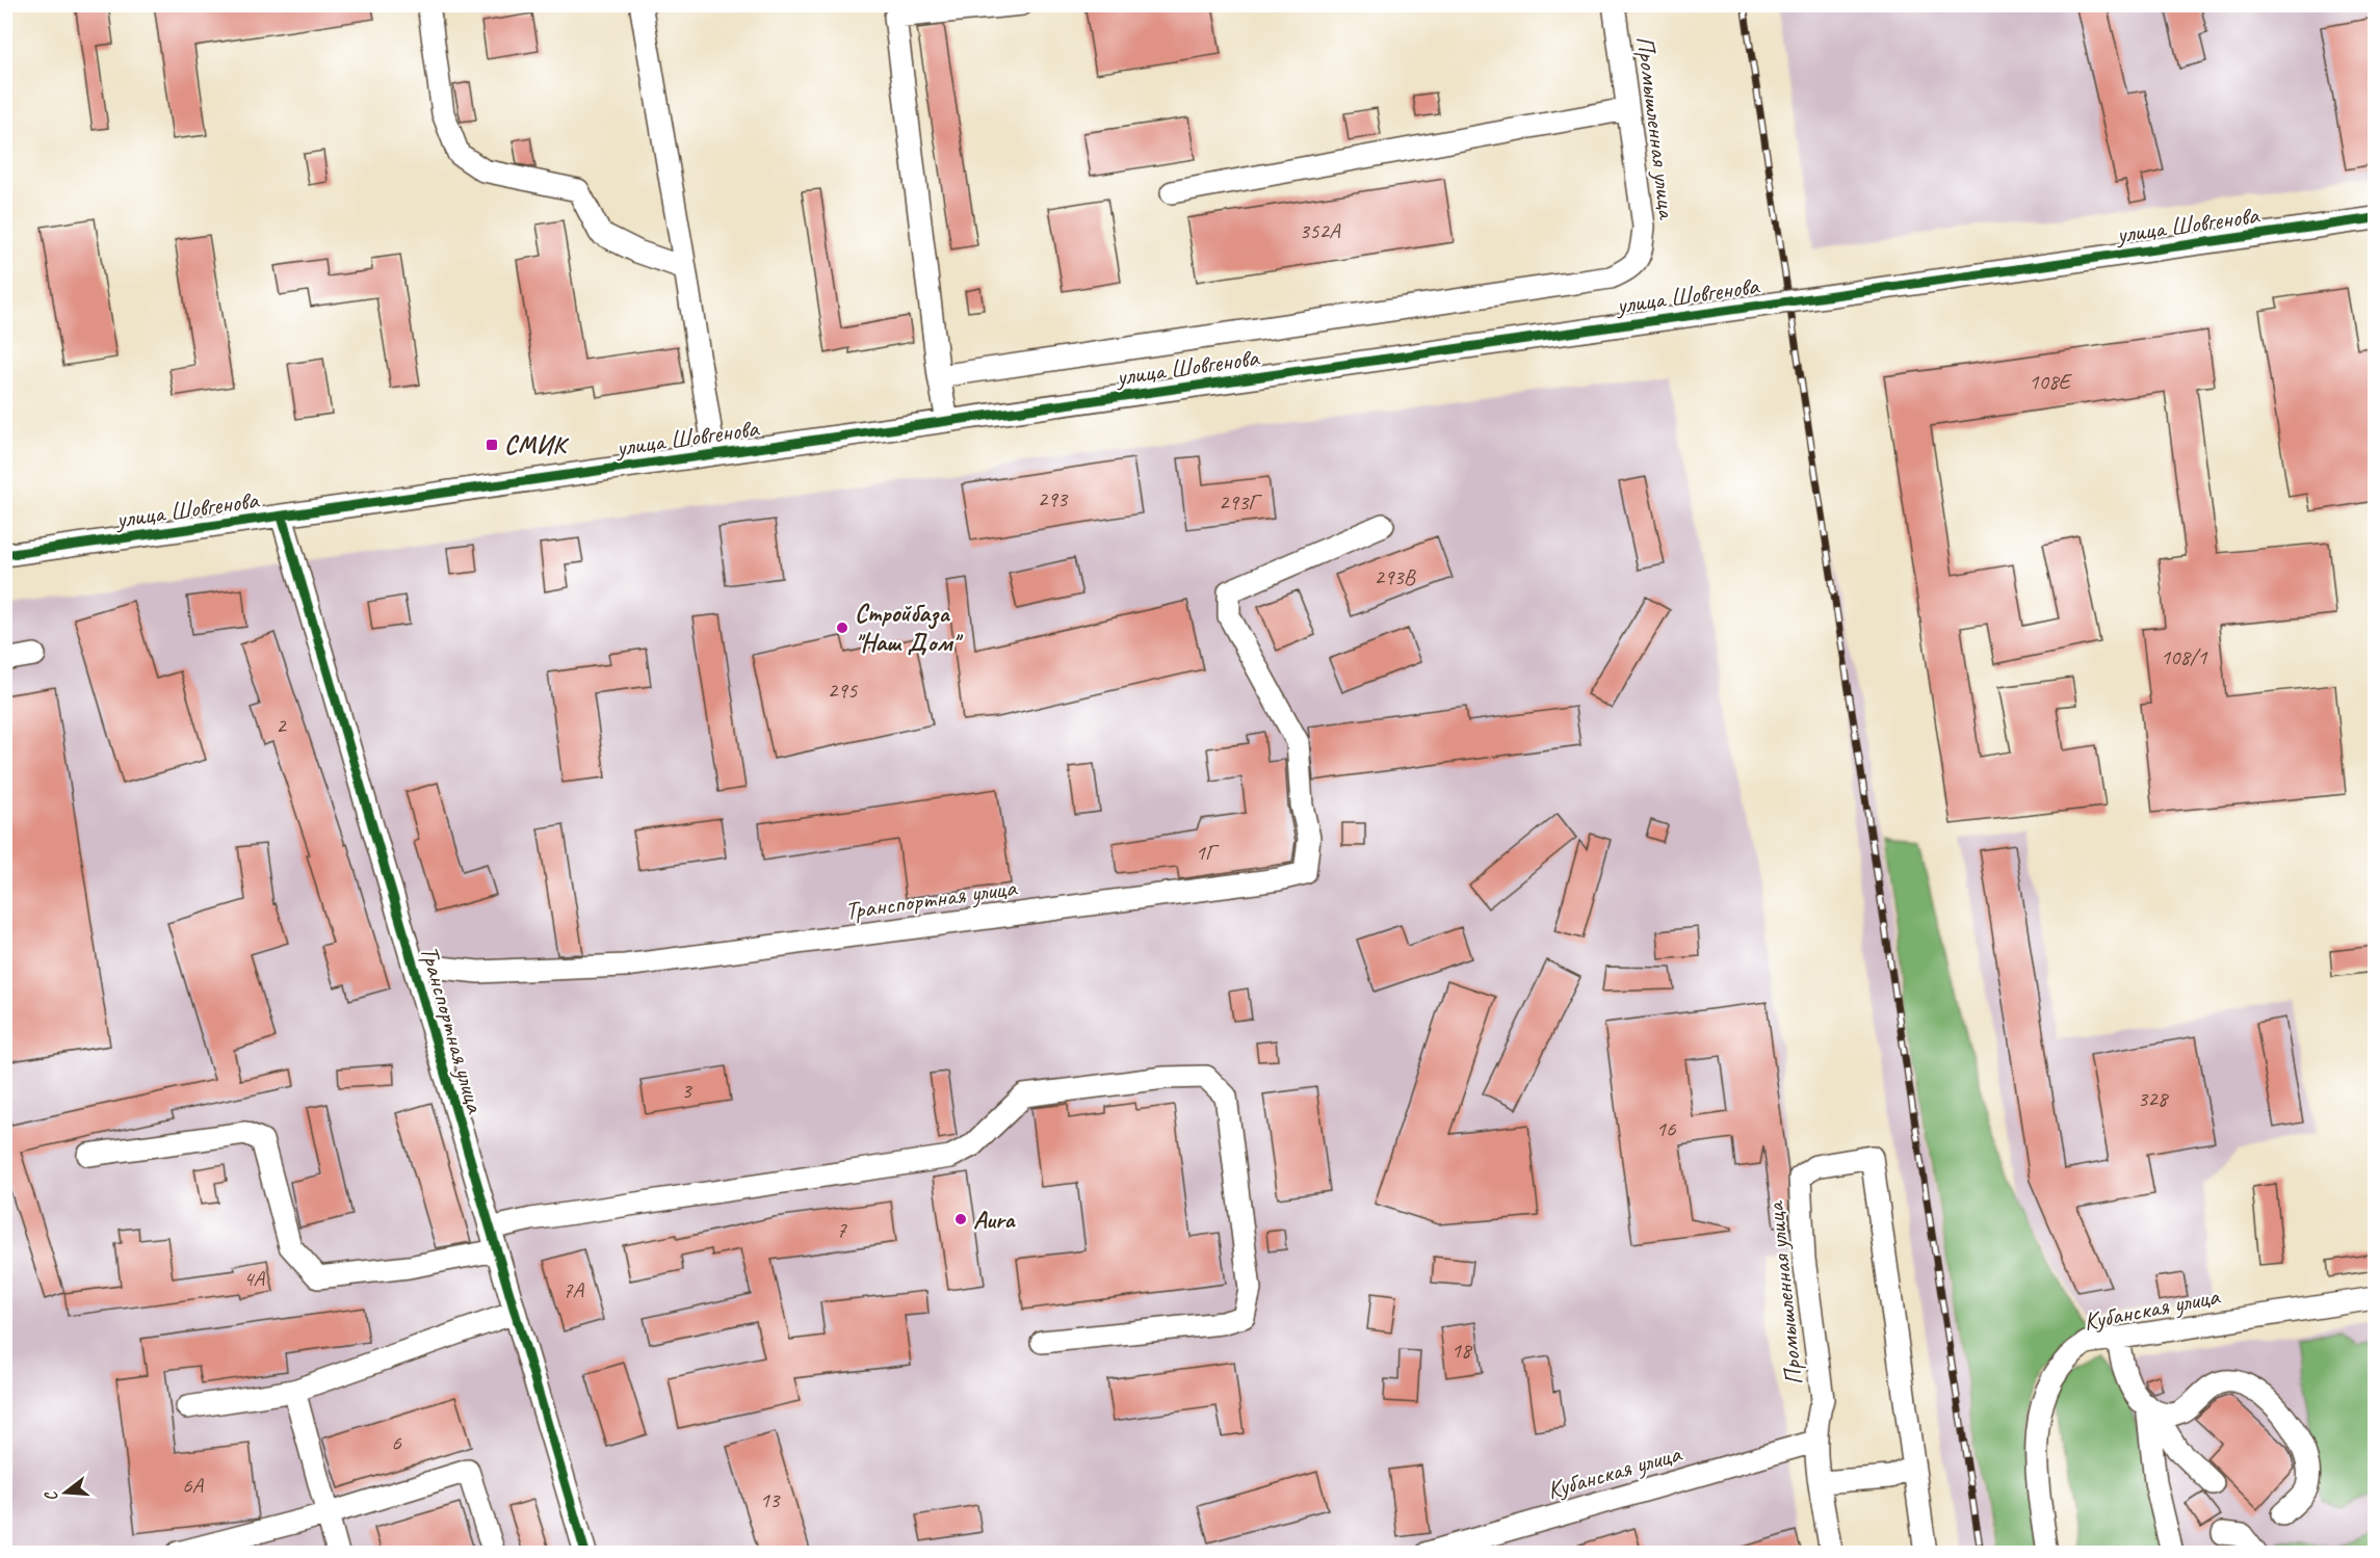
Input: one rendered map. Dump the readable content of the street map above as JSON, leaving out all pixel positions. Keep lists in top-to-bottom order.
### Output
{
  "streets": {
    "street": [
      "Промышленная улица",
      "улица Шовгенова",
      "Транспортная улица",
      "Кубанская улица"
    ]
  },
  "crossings": [
    ["Промышленная улица", "Кубанская улица"],
    ["улица Шовгенова", "Транспортная улица"]
  ],
  "places": {
    "transit": ["СМИК"],
    "other": ["Стройбаза \"Наш Дом\"", "Aura"]
  },
  "house_numbers": [
    "352А",
    "108Е",
    "293",
    "293Г",
    "293В",
    "108/1",
    "295",
    "2",
    "1Г",
    "3",
    "328",
    "16",
    "7",
    "4А",
    "7А",
    "18",
    "6",
    "6А",
    "13"
  ],
  "north": "left"
}
